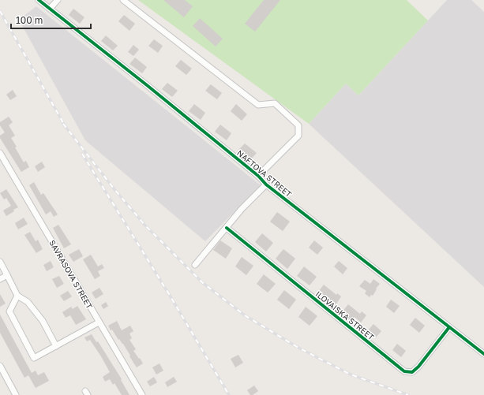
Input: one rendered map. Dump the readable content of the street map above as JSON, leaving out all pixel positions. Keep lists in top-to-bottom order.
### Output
{
  "streets": {
    "street": ["NAFTOVA STREET", "SAVRASOVA STREET", "ILOVAISKA STREET"]
  },
  "crossings": [
    ["NAFTOVA STREET", "ILOVAISKA STREET"]
  ],
  "scale_bar": "100 m"
}
